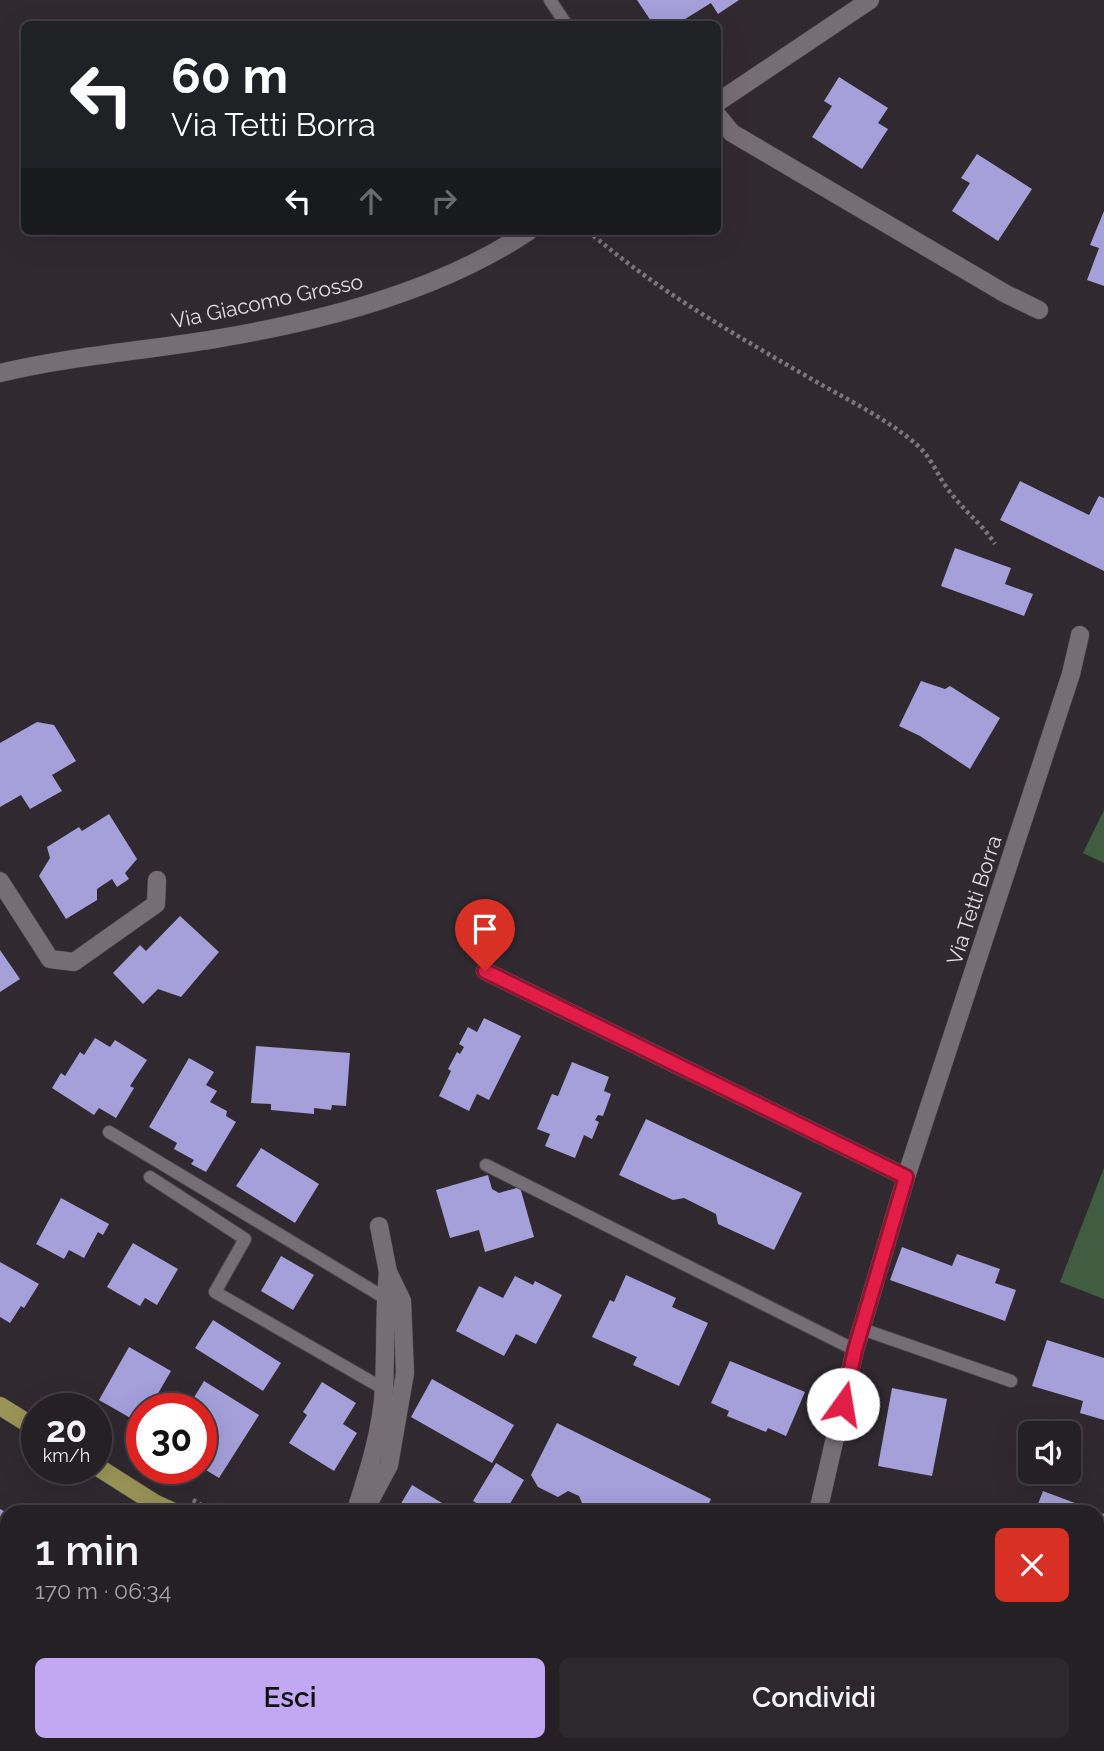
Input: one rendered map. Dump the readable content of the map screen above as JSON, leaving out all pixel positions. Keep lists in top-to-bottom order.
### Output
{
  "streets": {
    "street": ["Via Giacomo Grosso", "Via Tetti Borra"]
  },
  "page": {
    "turn": ["60 m", "Via Tetti Borra"],
    "speed": "20 km/h",
    "limit": "30",
    "heading": ["1 min", "170 m · 06:34"],
    "buttons": ["Esci", "Condividi"]
  }
}
